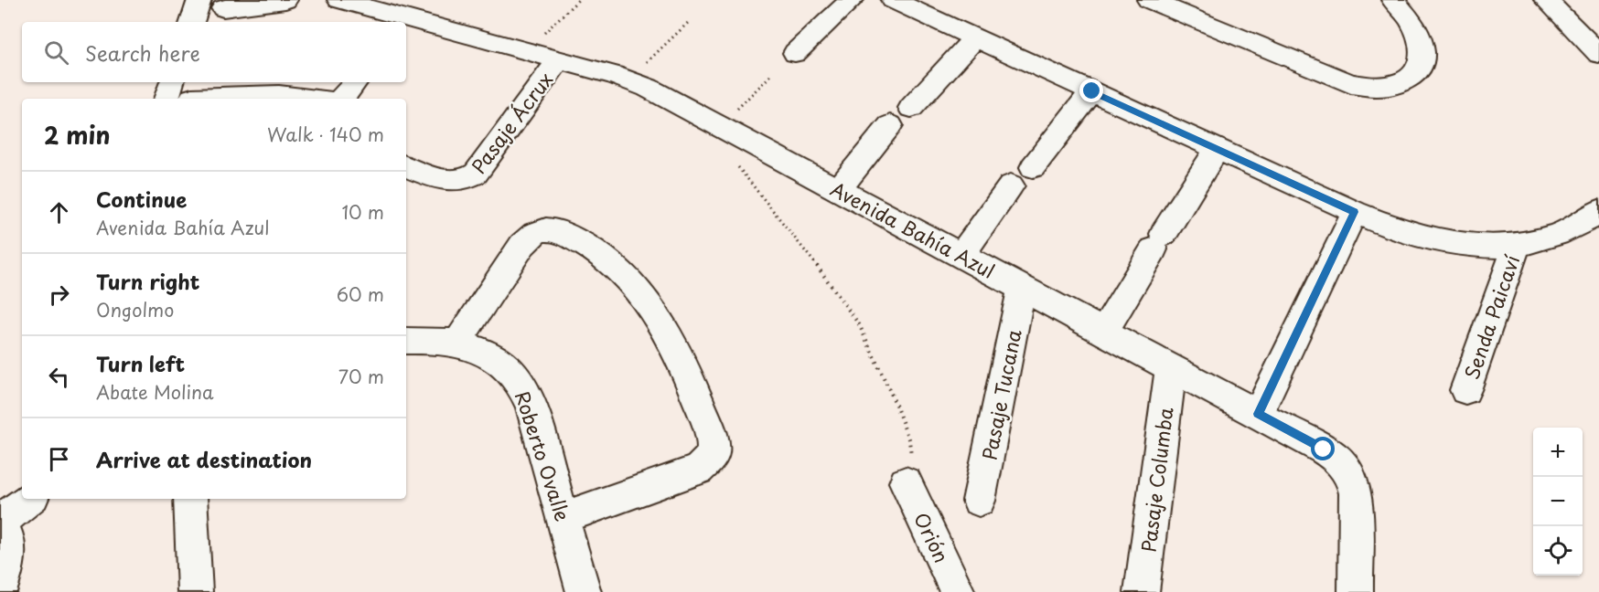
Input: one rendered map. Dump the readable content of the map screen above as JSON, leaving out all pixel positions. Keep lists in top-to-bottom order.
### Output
{
  "streets": {
    "street": [
      "Pasaje Ácrux",
      "Avenida Bahía Azul",
      "Senda Paicaví",
      "Pasaje Tucana",
      "Roberto Ovalle",
      "Pasaje Columba",
      "Orión"
    ]
  },
  "crossings": [
    ["Pasaje Ácrux", "Avenida Bahía Azul"],
    ["Avenida Bahía Azul", "Pasaje Tucana"],
    ["Avenida Bahía Azul", "Pasaje Columba"]
  ],
  "page": {
    "search": "Search here",
    "heading": ["2 min", "Walk · 140 m"],
    "list": [
      ["Continue", "Avenida Bahía Azul", "10 m"],
      ["Turn right", "Ongolmo", "60 m"],
      ["Turn left", "Abate Molina", "70 m"],
      "Arrive at destination"
    ],
    "map_buttons": ["+", "−"]
  }
}
